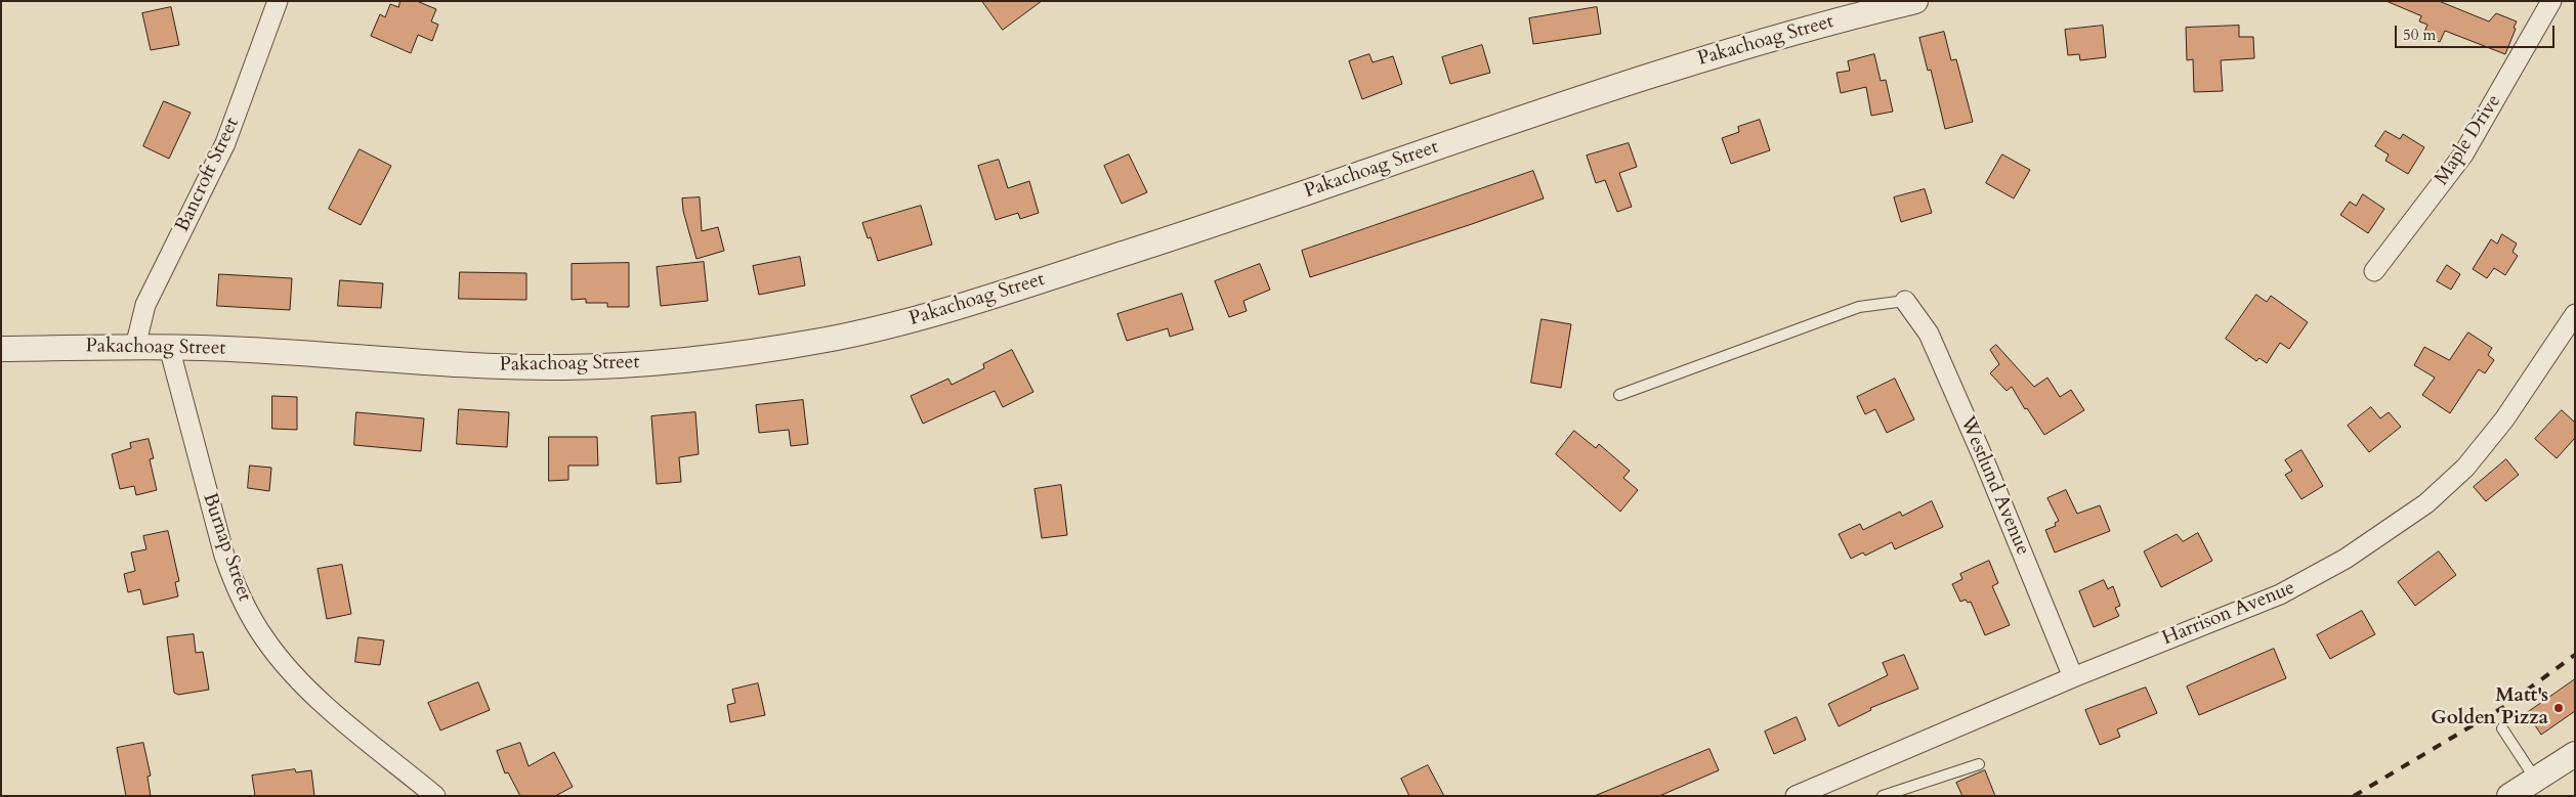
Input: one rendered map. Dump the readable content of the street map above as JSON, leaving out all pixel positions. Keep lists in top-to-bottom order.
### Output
{
  "streets": {
    "street": [
      "Pakachoag Street",
      "Maple Drive",
      "Bancroft Street",
      "Westlund Avenue",
      "Burnap Street",
      "Harrison Avenue"
    ]
  },
  "crossings": [
    ["Pakachoag Street", "Bancroft Street"],
    ["Pakachoag Street", "Burnap Street"],
    ["Westlund Avenue", "Harrison Avenue"]
  ],
  "places": ["Matt's Golden Pizza"],
  "scale_bar": "50 m"
}
